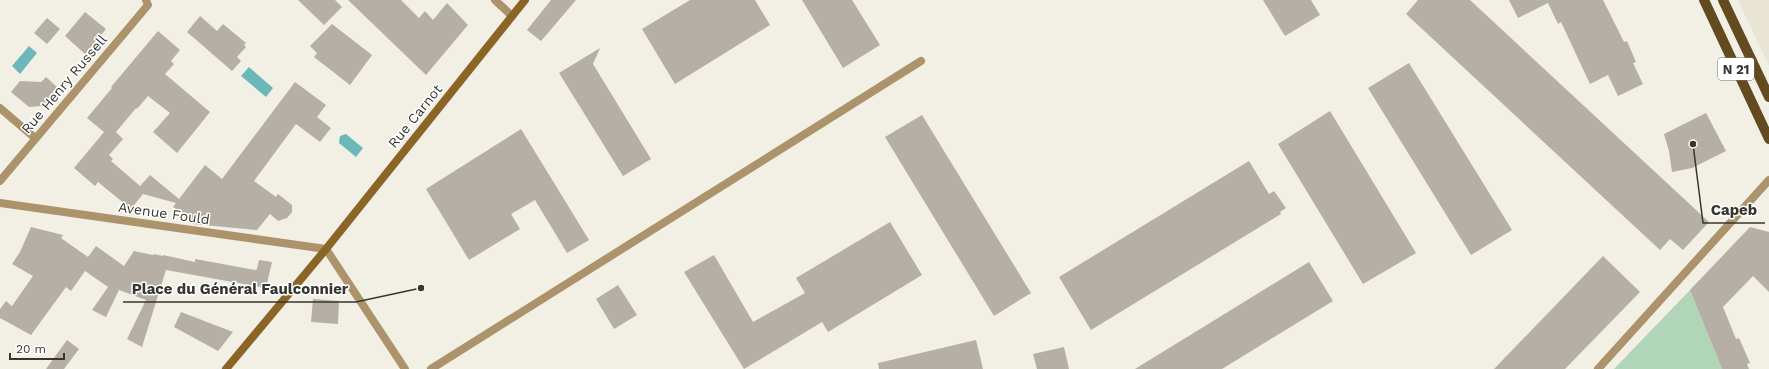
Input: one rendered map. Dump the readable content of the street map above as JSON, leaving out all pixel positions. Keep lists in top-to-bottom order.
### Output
{
  "streets": {
    "main road": ["N 21", "Rue Carnot"],
    "street": ["Rue Henry Russell", "Avenue Fould"]
  },
  "crossings": [
    ["Rue Carnot", "Avenue Fould"]
  ],
  "places": ["Capeb", "Place du Général Faulconnier"],
  "scale_bar": "20 m"
}
